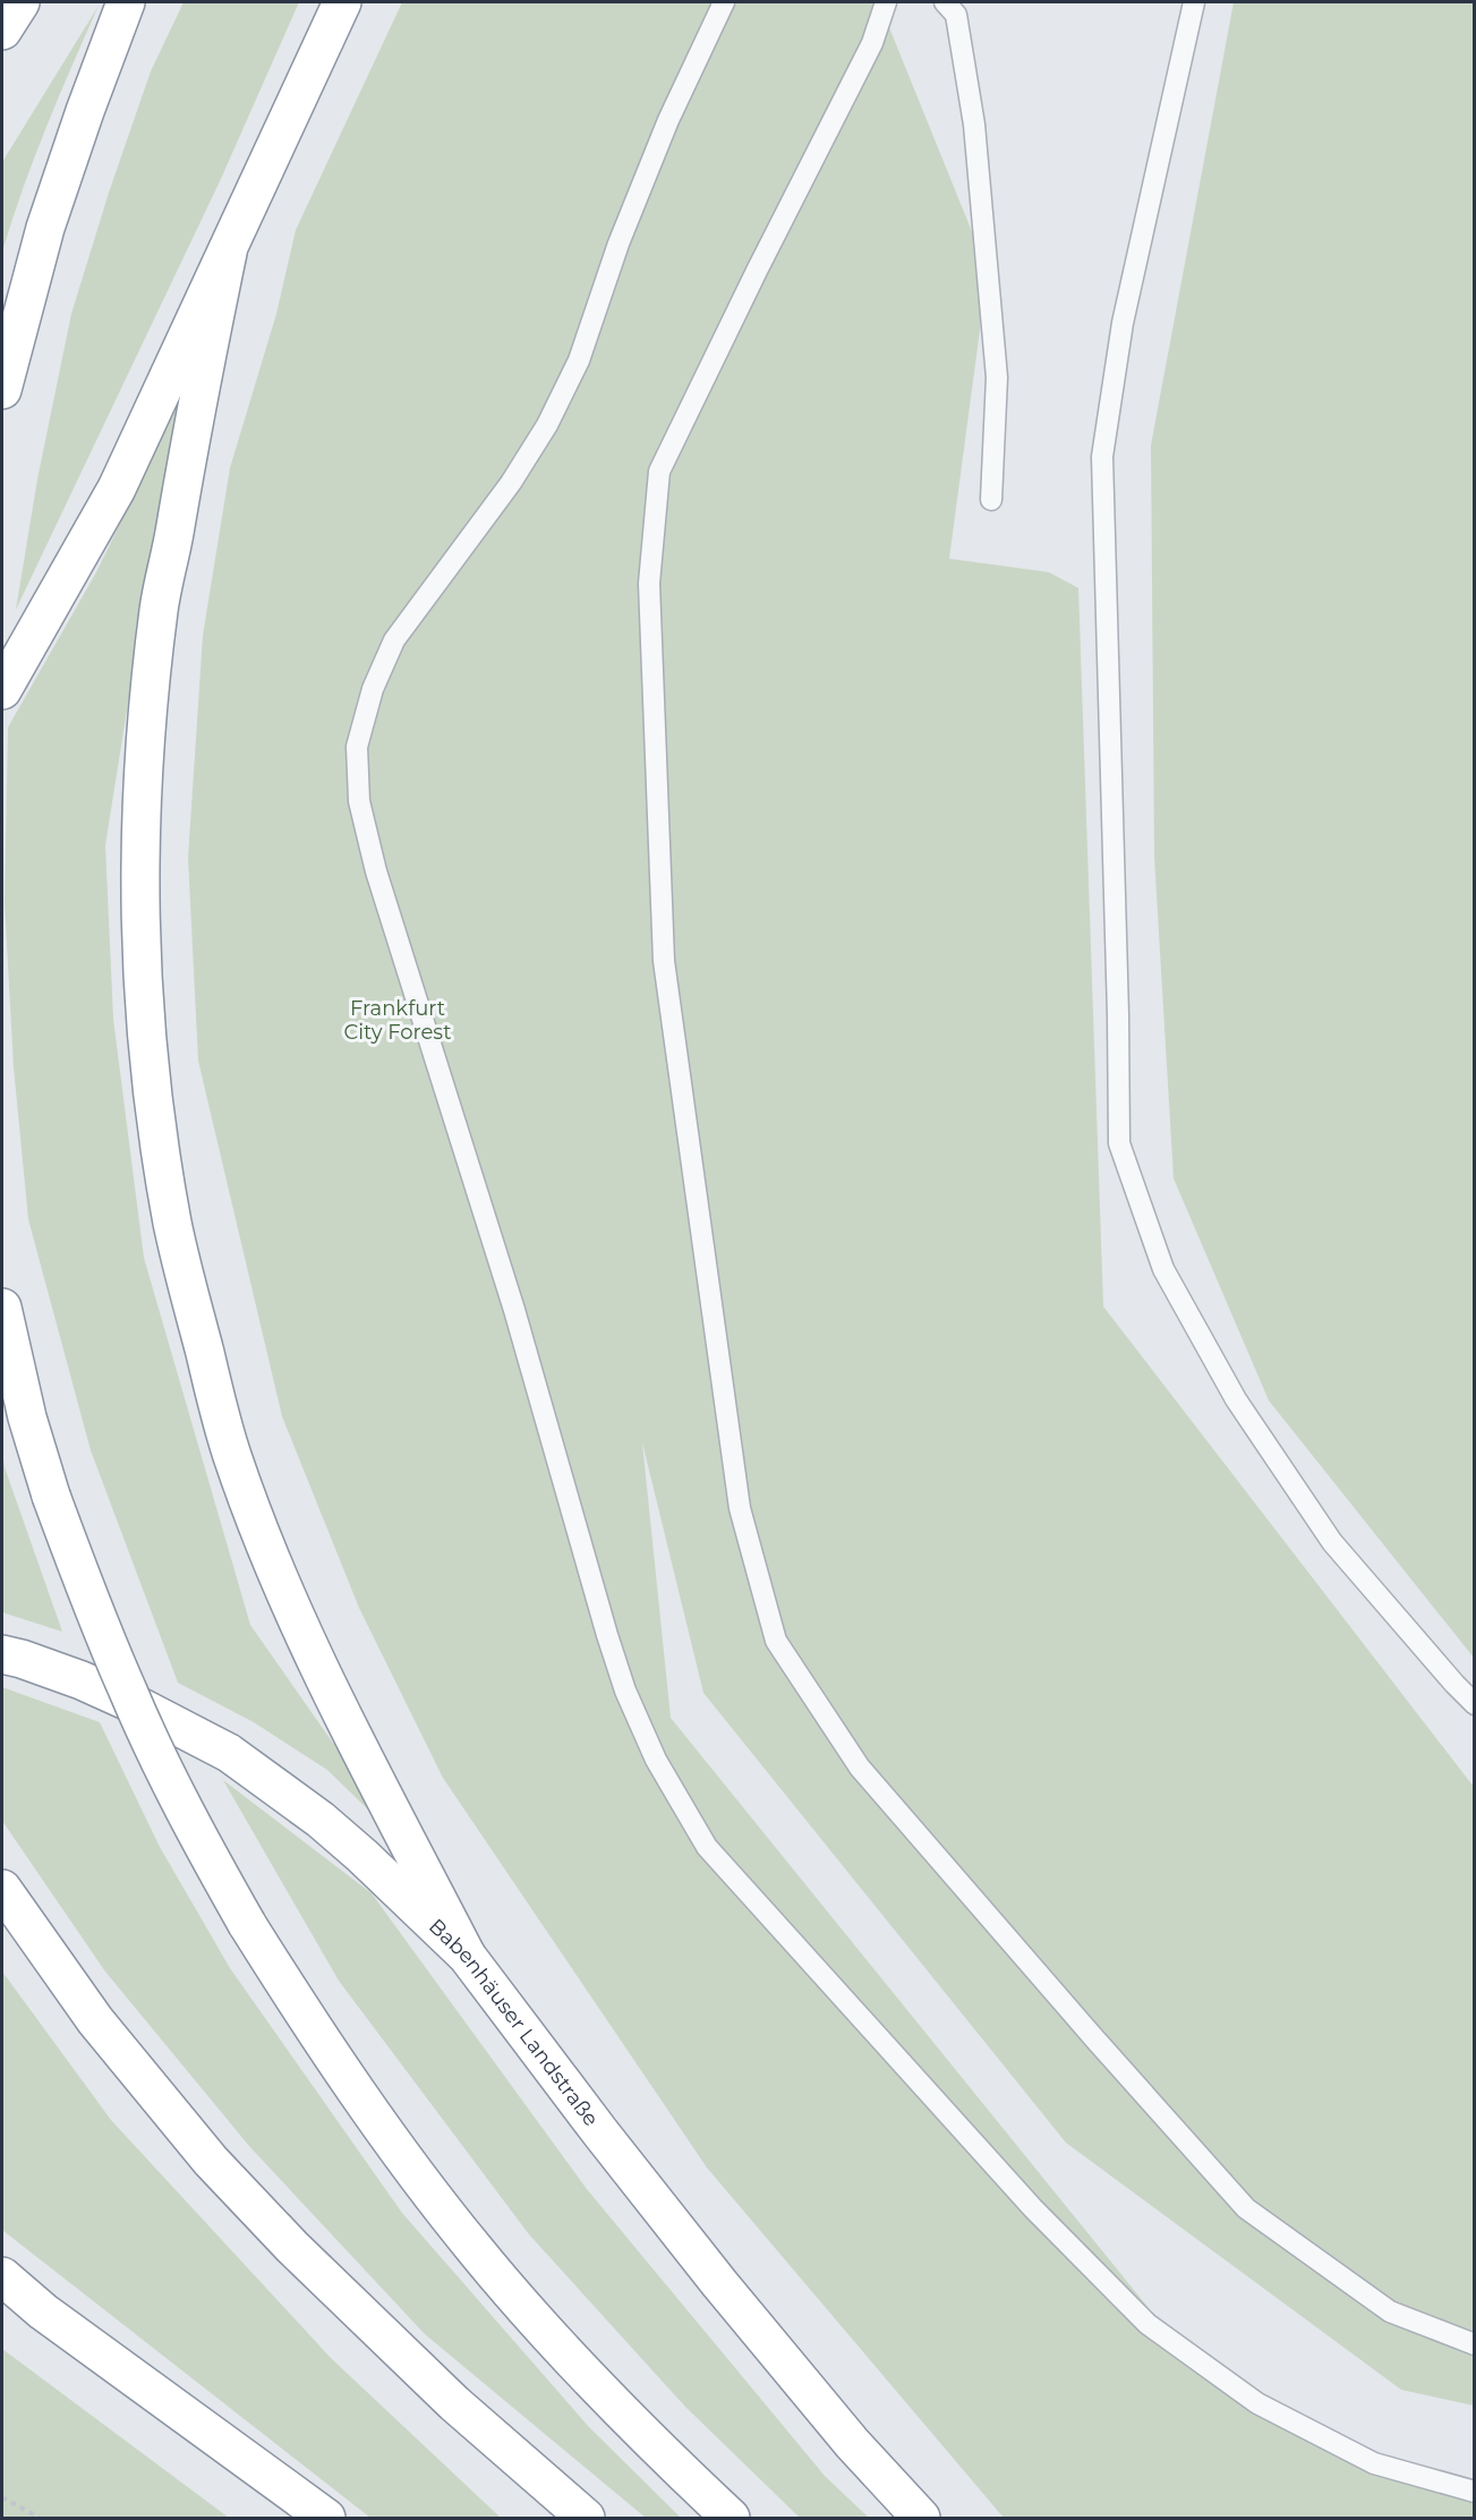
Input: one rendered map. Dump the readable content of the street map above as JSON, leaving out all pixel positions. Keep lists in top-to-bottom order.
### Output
{
  "streets": {
    "highway": ["Babenhäuser Landstraße"]
  },
  "parks": ["Frankfurt City Forest"]
}
